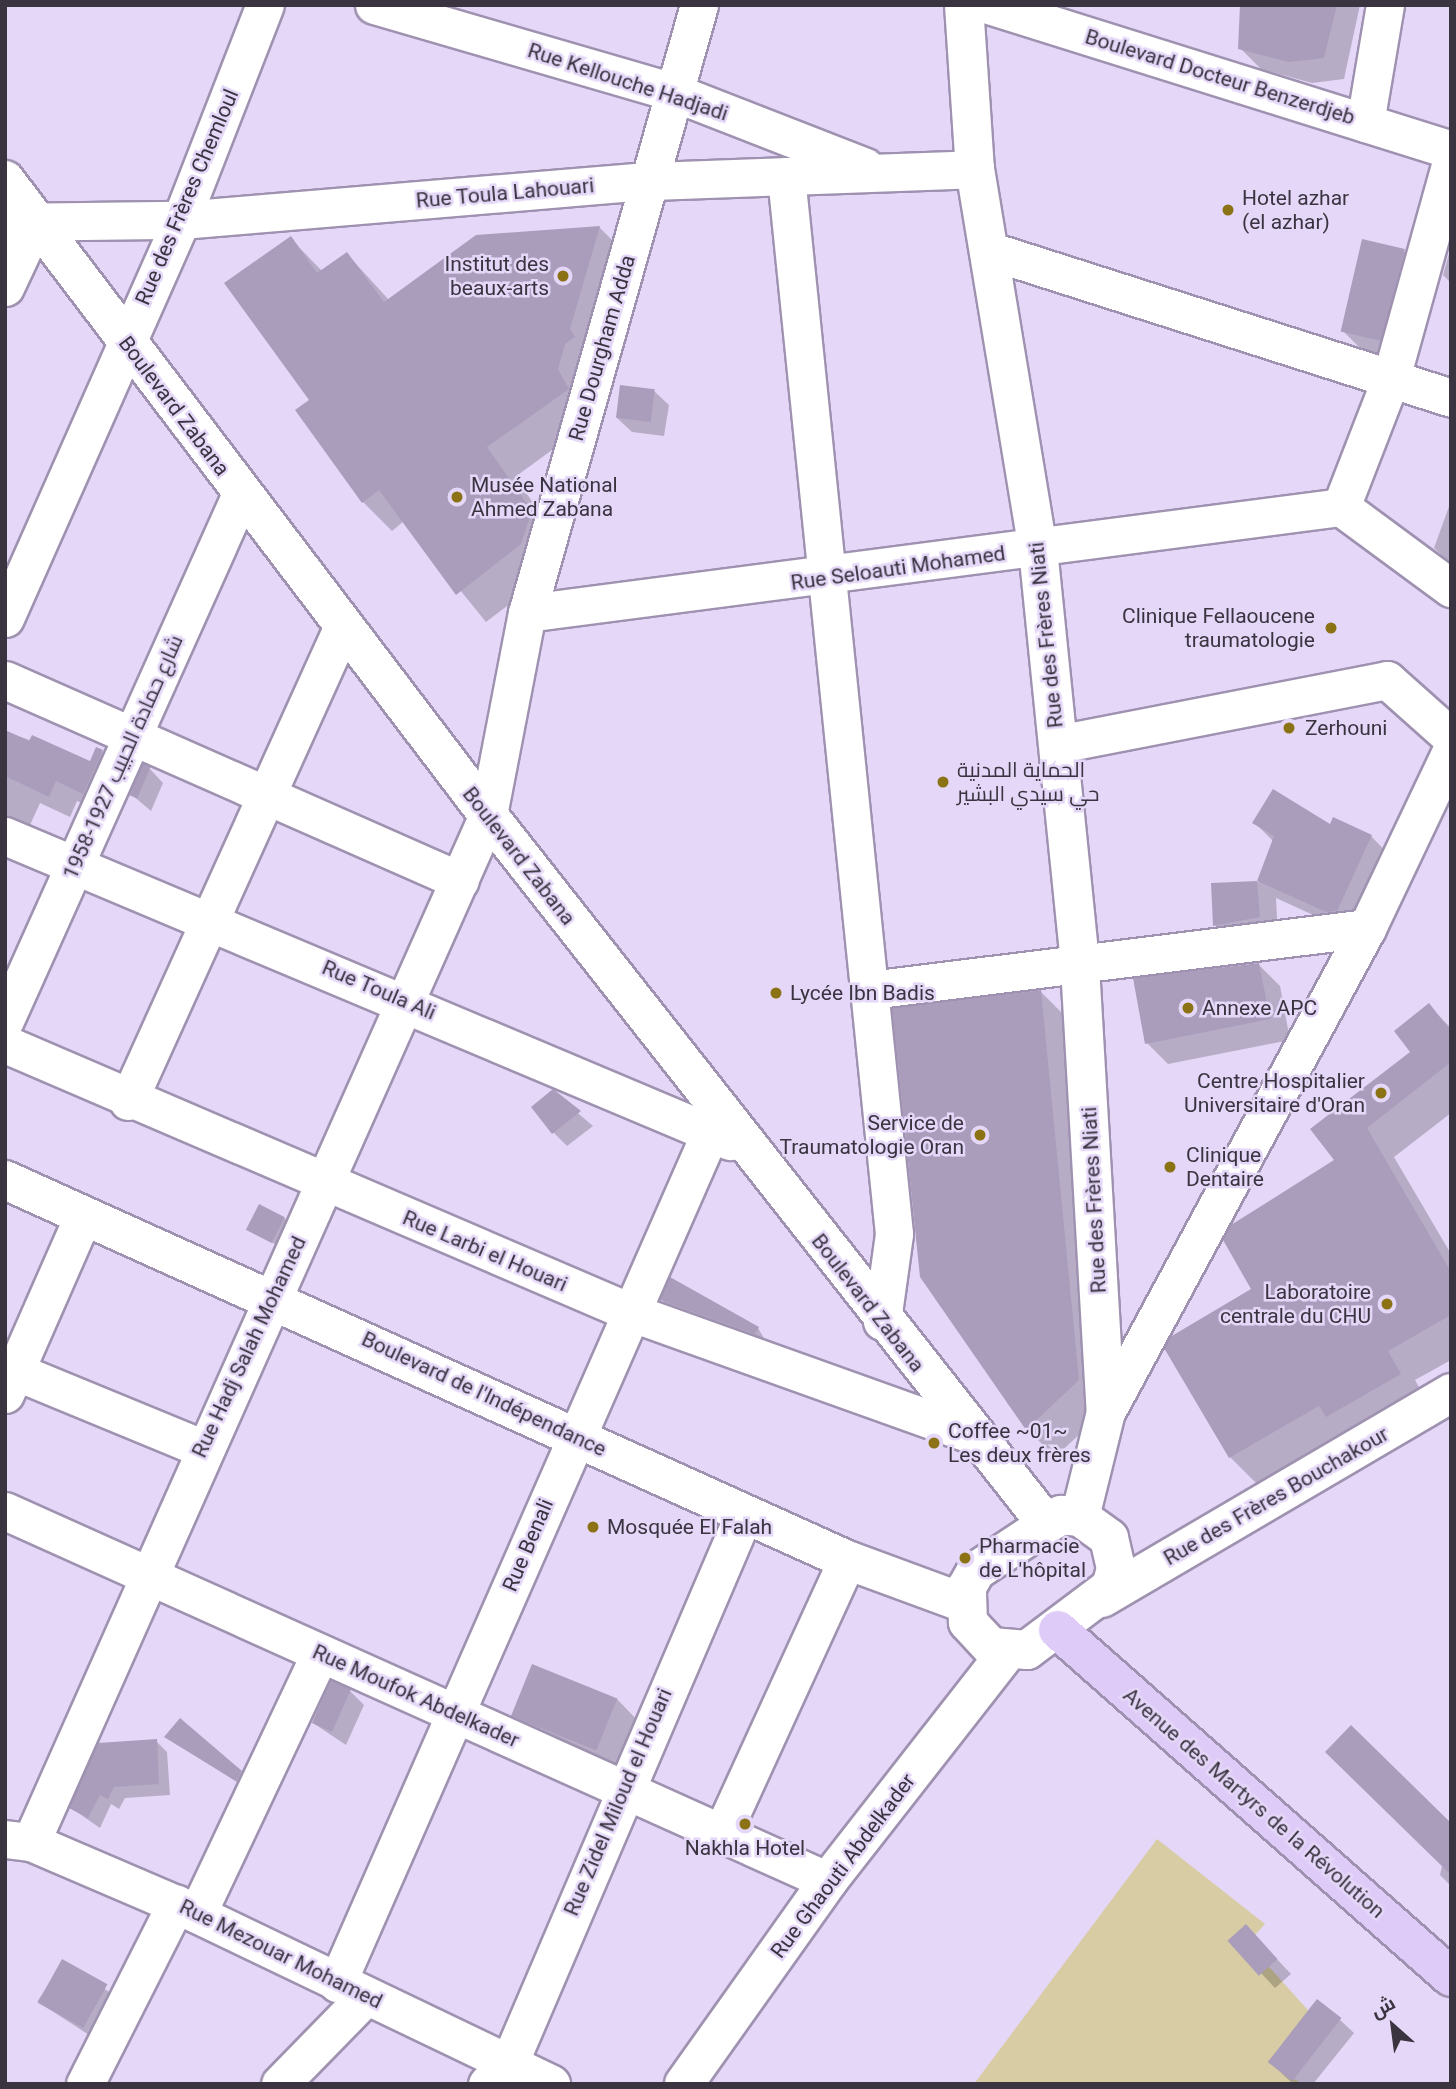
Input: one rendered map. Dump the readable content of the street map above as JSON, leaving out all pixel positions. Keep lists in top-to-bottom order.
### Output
{
  "streets": {
    "main road": [
      "Boulevard Zabana",
      "Rue des Frères Niati",
      "Boulevard de l'Indépendance",
      "Rue des Frères Bouchakour",
      "Avenue des Martyrs de la Révolution",
      "Rue Ghaouti Abdelkader"
    ],
    "street": [
      "Boulevard Docteur Benzerdjeb",
      "Rue Kellouche Hadjadi",
      "Rue Toula Lahouari",
      "Rue des Frères Chemloul",
      "Rue Dourgham Adda",
      "Rue Seloauti Mohamed",
      "شارع حمادة الحبيب 1927-1958",
      "Rue Toula Ali",
      "Rue Larbi el Houari",
      "Rue Hadj Salah Mohamed",
      "Rue Benali",
      "Rue Moufok Abdelkader",
      "Rue Zidel Miloud el Houari",
      "Rue Mezouar Mohamed"
    ]
  },
  "crossings": [
    ["Rue Kellouche Hadjadi", "Rue Toula Lahouari"],
    ["Rue Kellouche Hadjadi", "Rue Dourgham Adda"],
    ["Rue Toula Lahouari", "Rue des Frères Chemloul"],
    ["Rue Toula Lahouari", "Rue Dourgham Adda"],
    ["Rue Toula Lahouari", "Boulevard Zabana"],
    ["Rue Toula Lahouari", "Rue des Frères Niati"],
    ["Rue des Frères Chemloul", "Boulevard Zabana"],
    ["Rue Dourgham Adda", "Boulevard Zabana"],
    ["Rue Dourgham Adda", "Rue Seloauti Mohamed"],
    ["Rue Dourgham Adda", "Rue Hadj Salah Mohamed"],
    ["Boulevard Zabana", "Rue des Frères Niati"],
    ["Boulevard Zabana", "شارع حمادة الحبيب 1927-1958"],
    ["Boulevard Zabana", "Rue Toula Ali"],
    ["Boulevard Zabana", "Rue Larbi el Houari"],
    ["Boulevard Zabana", "Rue Hadj Salah Mohamed"],
    ["Boulevard Zabana", "Boulevard de l'Indépendance"],
    ["Boulevard Zabana", "Rue des Frères Bouchakour"],
    ["Boulevard Zabana", "Rue Benali"],
    ["Boulevard Zabana", "Avenue des Martyrs de la Révolution"],
    ["Boulevard Zabana", "Rue Ghaouti Abdelkader"],
    ["Rue Seloauti Mohamed", "Rue des Frères Niati"],
    ["Rue des Frères Niati", "Boulevard de l'Indépendance"],
    ["Rue des Frères Niati", "Rue des Frères Bouchakour"],
    ["Rue des Frères Niati", "Avenue des Martyrs de la Révolution"],
    ["Rue des Frères Niati", "Rue Ghaouti Abdelkader"],
    ["شارع حمادة الحبيب 1927-1958", "Rue Toula Ali"],
    ["Rue Toula Ali", "Rue Hadj Salah Mohamed"],
    ["Rue Toula Ali", "Rue Benali"],
    ["Rue Larbi el Houari", "Rue Hadj Salah Mohamed"],
    ["Rue Larbi el Houari", "Rue Benali"],
    ["Rue Hadj Salah Mohamed", "Boulevard de l'Indépendance"],
    ["Rue Hadj Salah Mohamed", "Rue Moufok Abdelkader"],
    ["Rue Hadj Salah Mohamed", "Rue Mezouar Mohamed"],
    ["Boulevard de l'Indépendance", "Rue des Frères Bouchakour"],
    ["Boulevard de l'Indépendance", "Rue Benali"],
    ["Boulevard de l'Indépendance", "Rue Zidel Miloud el Houari"],
    ["Boulevard de l'Indépendance", "Avenue des Martyrs de la Révolution"],
    ["Boulevard de l'Indépendance", "Rue Ghaouti Abdelkader"],
    ["Rue des Frères Bouchakour", "Avenue des Martyrs de la Révolution"],
    ["Rue des Frères Bouchakour", "Rue Ghaouti Abdelkader"],
    ["Rue Benali", "Rue Moufok Abdelkader"],
    ["Rue Benali", "Rue Mezouar Mohamed"],
    ["Rue Moufok Abdelkader", "Rue Zidel Miloud el Houari"],
    ["Rue Moufok Abdelkader", "Rue Ghaouti Abdelkader"],
    ["Rue Zidel Miloud el Houari", "Rue Mezouar Mohamed"],
    ["Avenue des Martyrs de la Révolution", "Rue Ghaouti Abdelkader"]
  ],
  "places": [
    "Hotel azhar (el azhar)",
    "Institut des beaux-arts",
    "Musée National Ahmed Zabana",
    "Clinique Fellaoucene traumatologie",
    "Zerhouni",
    "الحماية المدنية حي سيدي البشير",
    "Lycée Ibn Badis",
    "Annexe APC",
    "Centre Hospitalier Universitaire d'Oran",
    "Service de Traumatologie Oran",
    "Clinique Dentaire",
    "Laboratoire centrale du CHU",
    "Coffee ~01~ Les deux frères",
    "Mosquée El Falah",
    "Pharmacie de L'hôpital",
    "Nakhla Hotel"
  ],
  "north": "top left"
}
